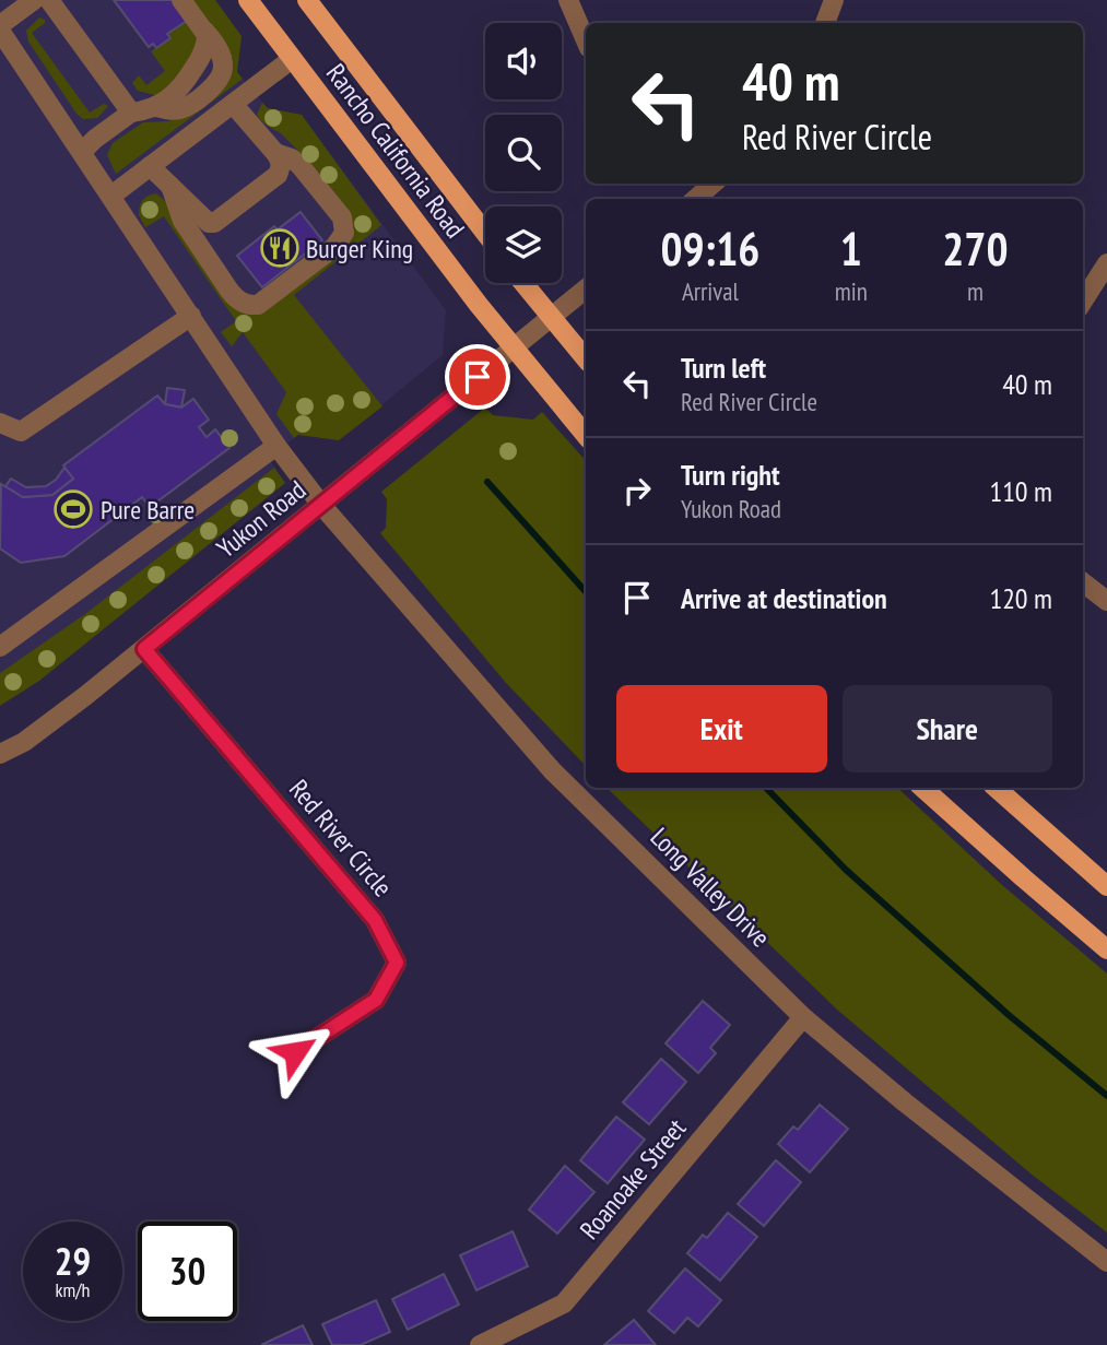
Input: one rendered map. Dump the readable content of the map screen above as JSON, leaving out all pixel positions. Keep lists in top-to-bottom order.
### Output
{
  "streets": {
    "main road": ["Rancho California Road"],
    "street": [
      "Yukon Road",
      "Red River Circle",
      "Long Valley Drive",
      "Roanoake Street"
    ]
  },
  "crossings": [
    ["Rancho California Road", "Yukon Road"],
    ["Yukon Road", "Red River Circle"],
    ["Yukon Road", "Long Valley Drive"],
    ["Long Valley Drive", "Roanoake Street"]
  ],
  "places": {
    "restaurant": ["Burger King"],
    "sports": ["Pure Barre"]
  },
  "page": {
    "turn": ["40 m", "Red River Circle"],
    "eta": [
      "09:16",
      "Arrival",
      "1",
      "min",
      "270",
      "m"
    ],
    "list": [
      {
        "name": "Turn left",
        "note": "Red River Circle",
        "value": "40 m"
      },
      {
        "name": "Turn right",
        "note": "Yukon Road",
        "value": "110 m"
      },
      {
        "name": "Arrive at destination",
        "value": "120 m"
      }
    ],
    "buttons": ["Exit", "Share"],
    "speed": "29 km/h",
    "limit": "30"
  }
}
